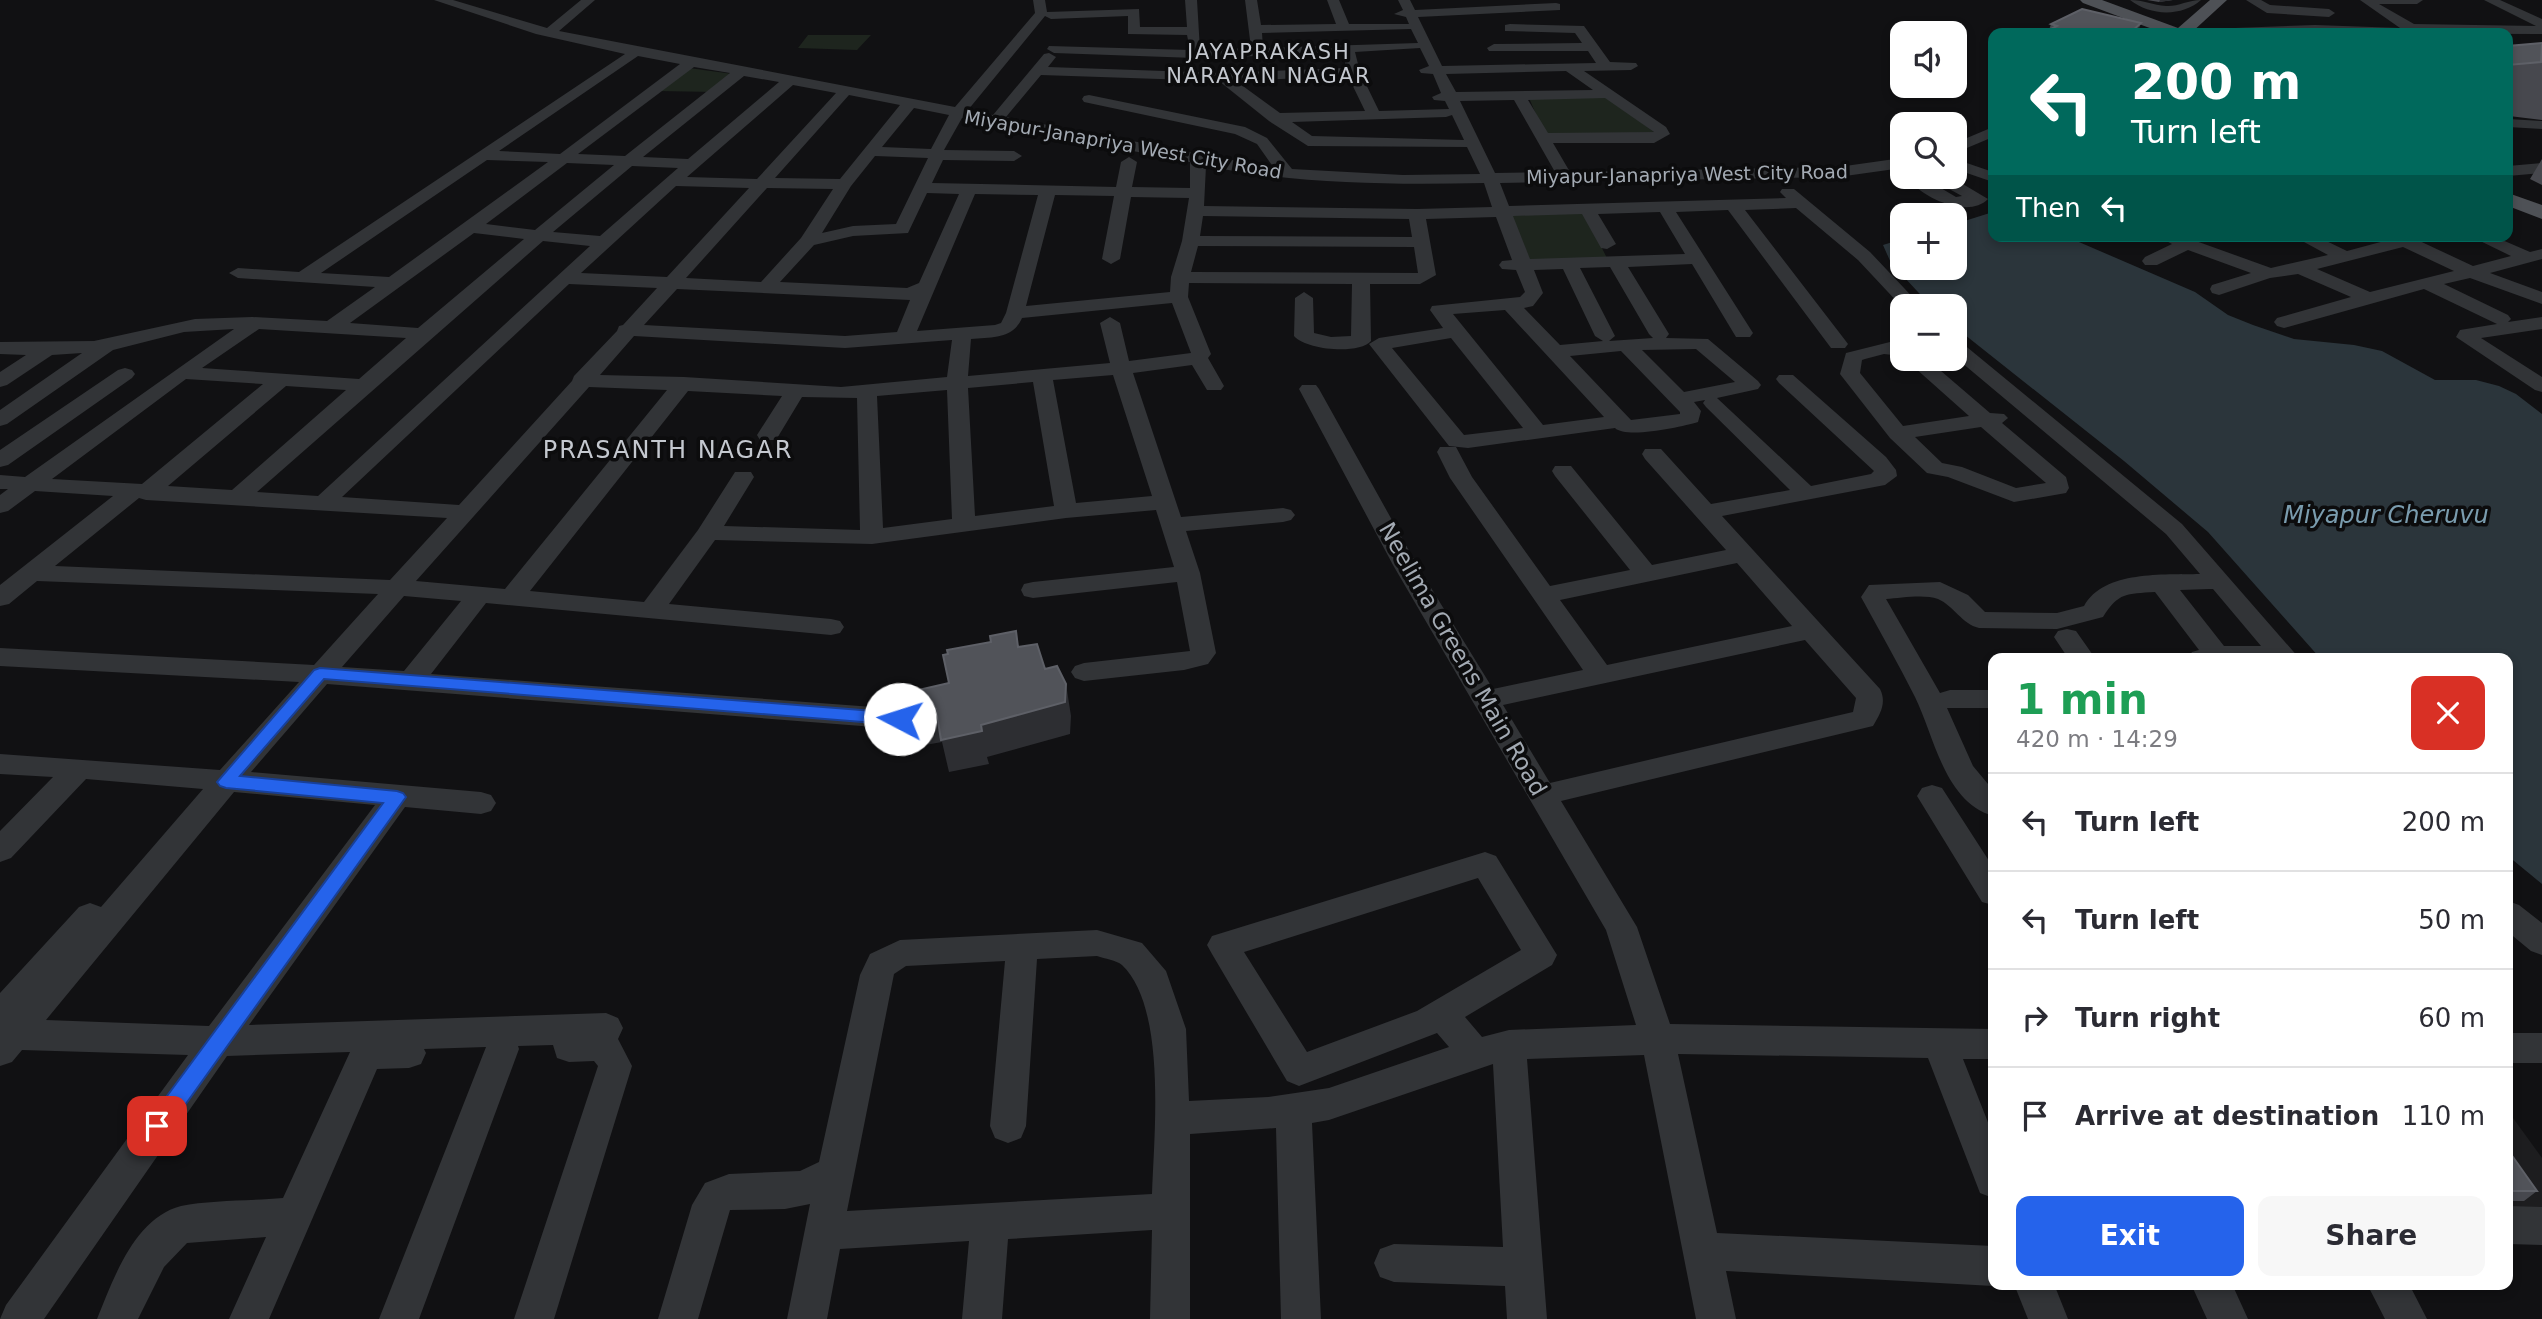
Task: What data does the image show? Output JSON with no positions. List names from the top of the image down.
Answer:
{
  "streets": {
    "street": ["Miyapur-Janapriya West City Road", "Neelima Greens Main Road"]
  },
  "districts": ["JAYAPRAKASH NARAYAN NAGAR", "PRASANTH NAGAR"],
  "water": ["Miyapur Cheruvu"],
  "page": {
    "map_buttons": ["+", "−"],
    "turn": ["200 m", "Turn left"],
    "then": "Then",
    "heading": ["1 min", "420 m · 14:29"],
    "list": [
      {
        "name": "Turn left",
        "value": "200 m"
      },
      {
        "name": "Turn left",
        "value": "50 m"
      },
      {
        "name": "Turn right",
        "value": "60 m"
      },
      {
        "name": "Arrive at destination",
        "value": "110 m"
      }
    ],
    "buttons": ["Exit", "Share"]
  }
}
